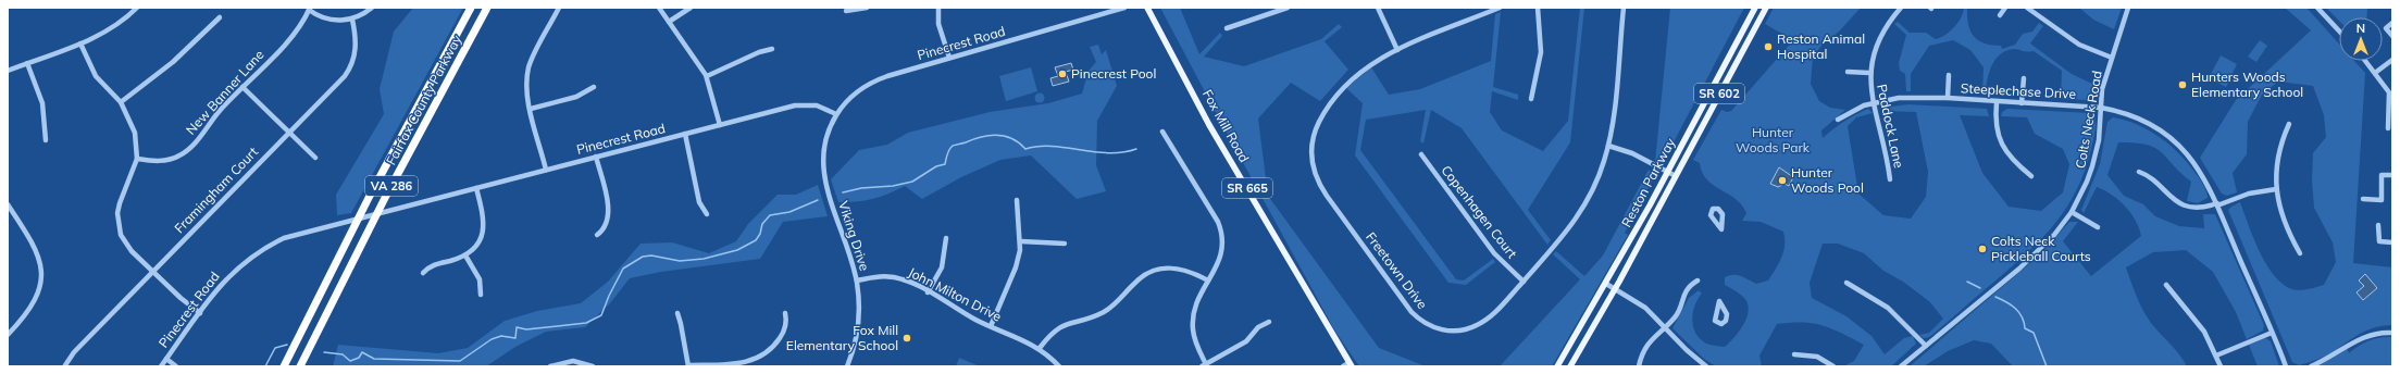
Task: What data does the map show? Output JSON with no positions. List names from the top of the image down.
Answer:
{
  "streets": {
    "highway": ["Fairfax County Parkway", "VA 286"],
    "main road": [
      "SR 602",
      "Fox Mill Road",
      "Reston Parkway",
      "SR 665"
    ],
    "street": [
      "Pinecrest Road",
      "Steeplechase Drive",
      "New Banner Lane",
      "Colts Neck Road",
      "Paddock Lane",
      "Framingham Court",
      "Copenhagen Court",
      "Viking Drive",
      "Freetown Drive",
      "John Milton Drive"
    ]
  },
  "crossings": [
    ["Pinecrest Road", "Viking Drive"],
    ["Steeplechase Drive", "Colts Neck Road"],
    ["Steeplechase Drive", "Paddock Lane"],
    ["Copenhagen Court", "Freetown Drive"],
    ["Viking Drive", "John Milton Drive"]
  ],
  "parks": ["Hunter Woods Park"],
  "places": [
    "Reston Animal Hospital",
    "Pinecrest Pool",
    "Hunters Woods Elementary School",
    "Hunter Woods Pool",
    "Colts Neck Pickleball Courts",
    "Fox Mill Elementary School"
  ],
  "north": "top"
}
